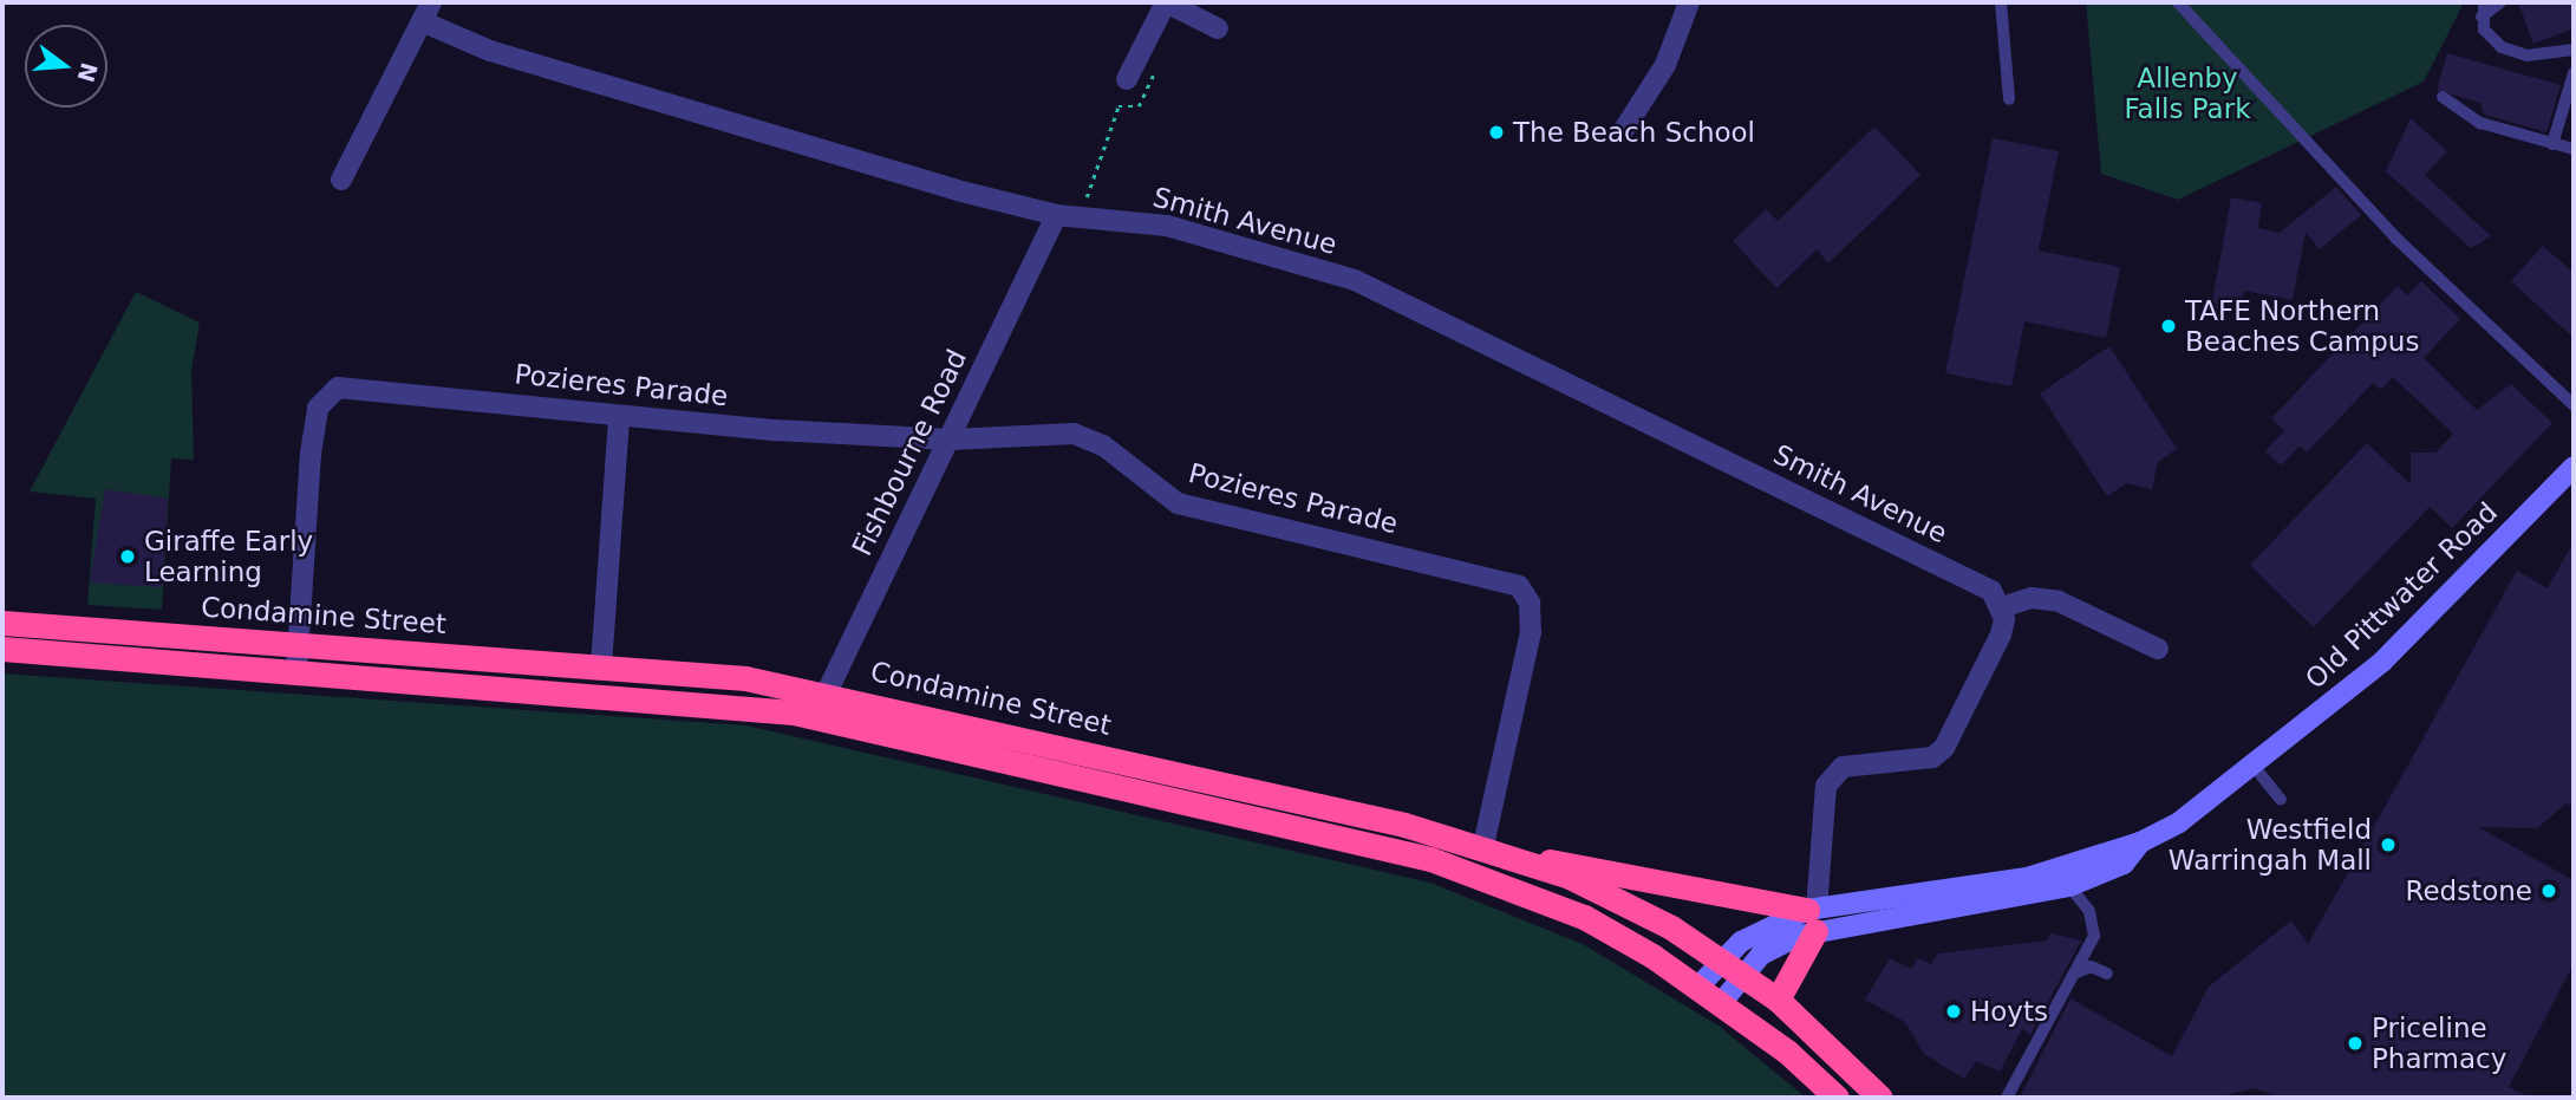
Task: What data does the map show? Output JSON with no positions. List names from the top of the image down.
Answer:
{
  "streets": {
    "highway": ["Fishbourne Road", "Condamine Street"],
    "street": ["Smith Avenue", "Pozieres Parade", "Old Pittwater Road"]
  },
  "crossings": [
    ["Smith Avenue", "Fishbourne Road"],
    ["Pozieres Parade", "Fishbourne Road"],
    ["Pozieres Parade", "Condamine Street"],
    ["Fishbourne Road", "Condamine Street"],
    ["Old Pittwater Road", "Condamine Street"]
  ],
  "parks": ["Allenby Falls Park"],
  "places": [
    "The Beach School",
    "TAFE Northern Beaches Campus",
    "Giraffe Early Learning",
    "Westfield Warringah Mall",
    "Redstone",
    "Hoyts",
    "Priceline Pharmacy"
  ],
  "north": "right"
}
